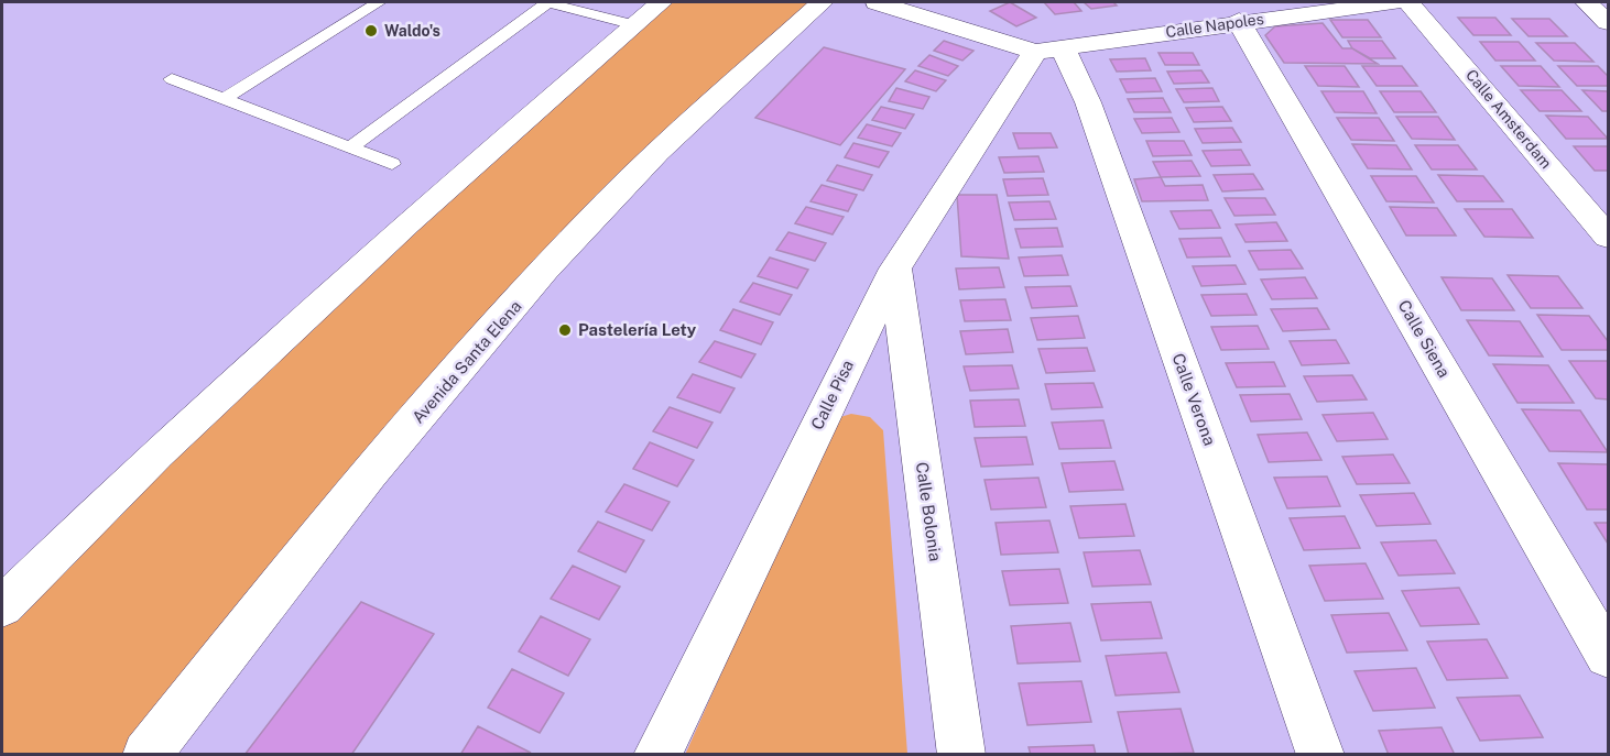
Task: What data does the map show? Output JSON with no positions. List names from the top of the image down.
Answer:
{
  "streets": {
    "street": [
      "Calle Napoles",
      "Calle Amsterdam",
      "Calle Siena",
      "Avenida Santa Elena",
      "Calle Pisa",
      "Calle Verona",
      "Calle Bolonia"
    ]
  },
  "crossings": [
    ["Calle Napoles", "Calle Siena"],
    ["Calle Napoles", "Calle Pisa"],
    ["Calle Napoles", "Calle Verona"],
    ["Calle Pisa", "Calle Verona"],
    ["Calle Pisa", "Calle Bolonia"]
  ],
  "places": ["Waldo's", "Pastelería Lety"]
}
